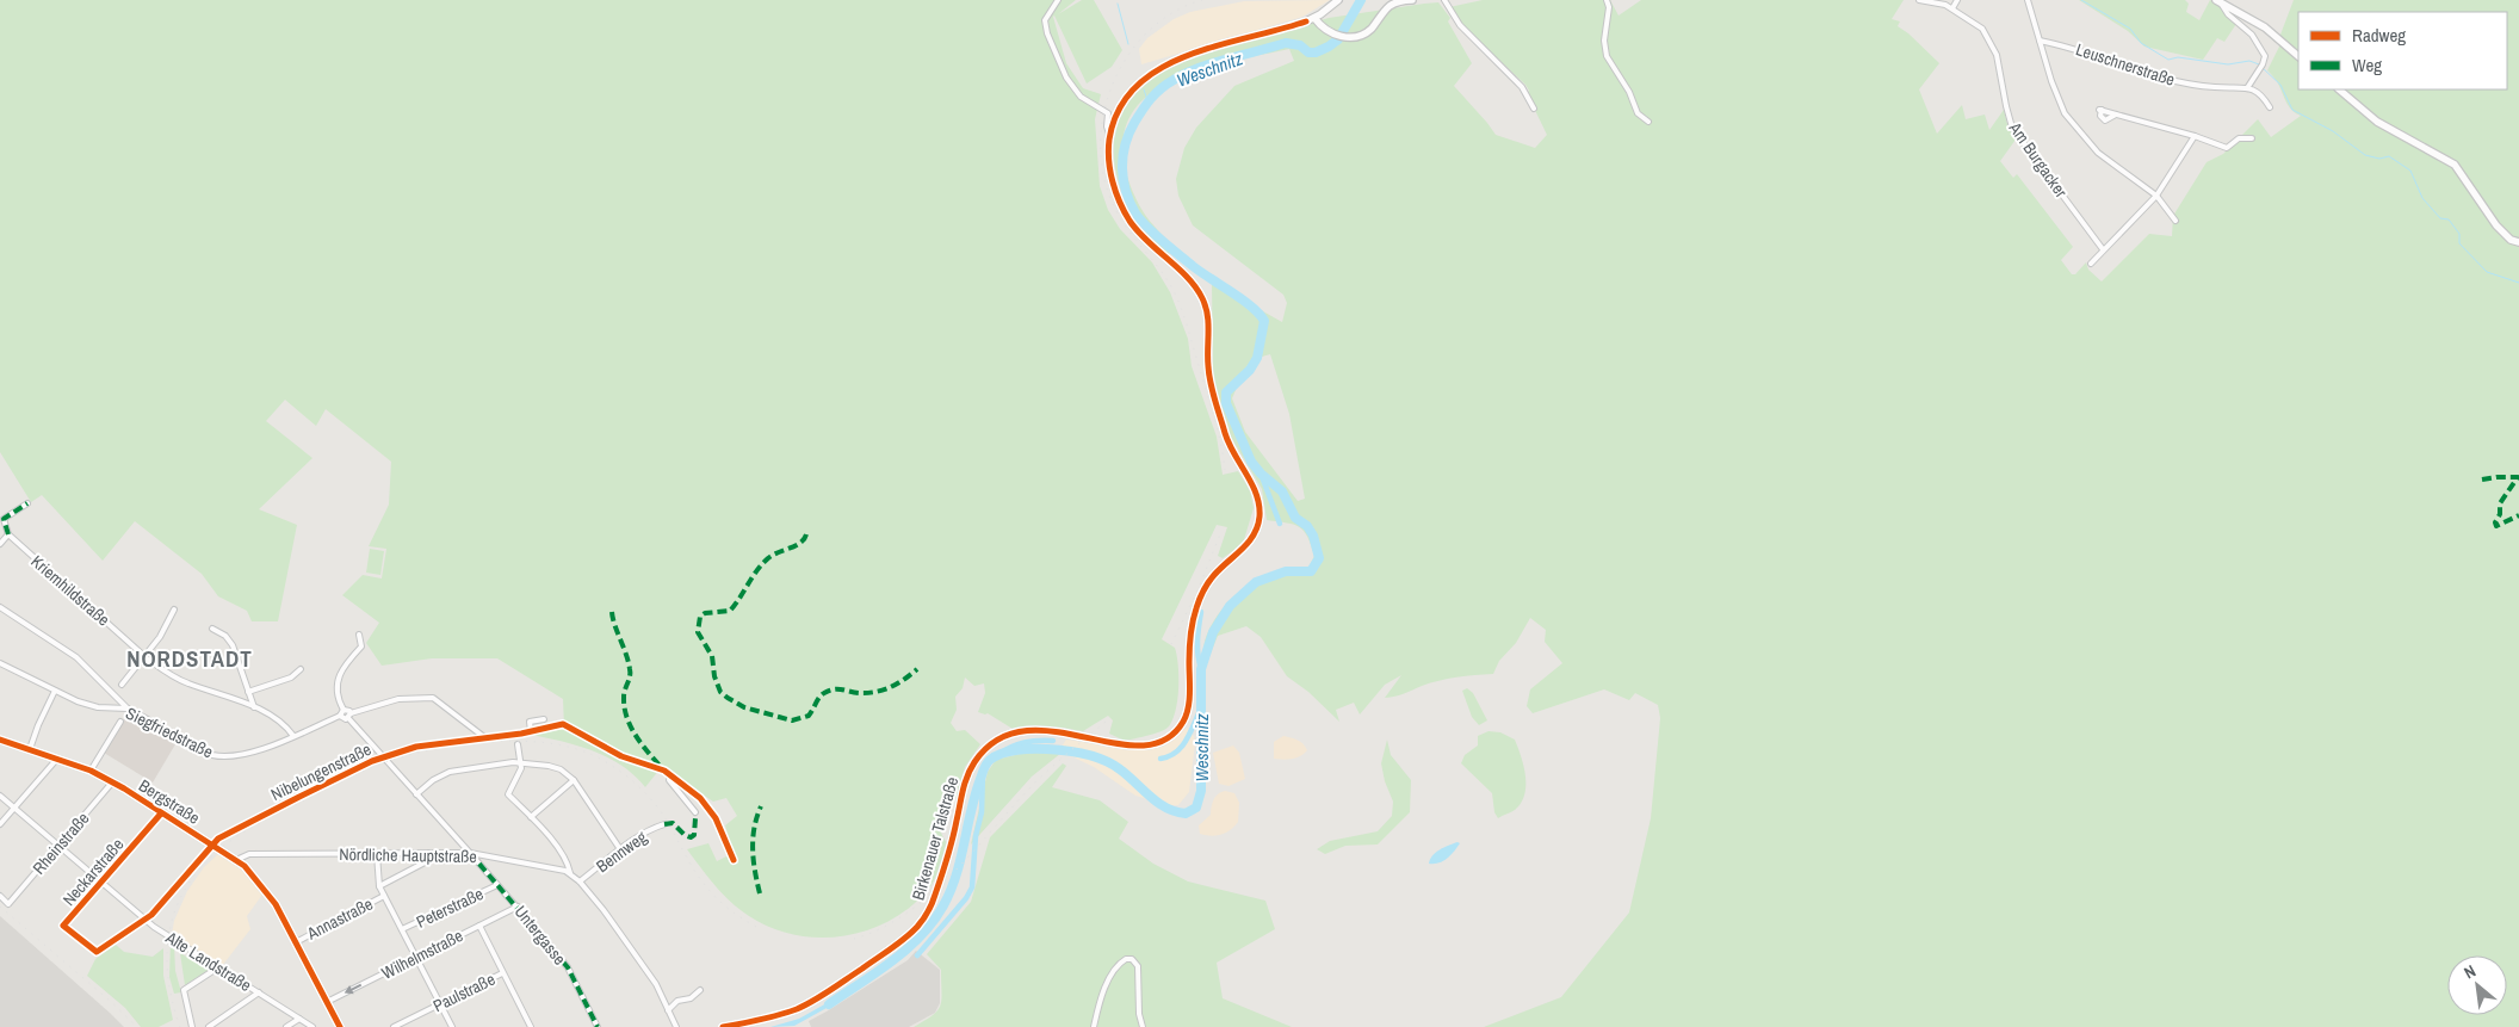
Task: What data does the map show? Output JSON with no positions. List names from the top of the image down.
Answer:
{
  "streets": {
    "main road": ["Bergstraße", "Birkenauer Talstraße"],
    "street": [
      "Leuschnerstraße",
      "Am Burgacker",
      "Kriemhildstraße",
      "Siegfriedstraße",
      "Nibelungenstraße",
      "Rheinstraße",
      "Bennweg",
      "Nördliche Hauptstraße",
      "Neckarstraße",
      "Peterstraße",
      "Annastraße",
      "Untergasse",
      "Wilhelmstraße",
      "Alte Landstraße",
      "Paulstraße"
    ]
  },
  "crossings": [
    ["Kriemhildstraße", "Siegfriedstraße"],
    ["Nibelungenstraße", "Bergstraße"],
    ["Nibelungenstraße", "Neckarstraße"],
    ["Nibelungenstraße", "Untergasse"],
    ["Bergstraße", "Rheinstraße"],
    ["Bergstraße", "Nördliche Hauptstraße"],
    ["Bergstraße", "Neckarstraße"],
    ["Bergstraße", "Annastraße"],
    ["Bergstraße", "Wilhelmstraße"],
    ["Rheinstraße", "Alte Landstraße"],
    ["Nördliche Hauptstraße", "Untergasse"],
    ["Neckarstraße", "Alte Landstraße"],
    ["Peterstraße", "Untergasse"],
    ["Untergasse", "Wilhelmstraße"]
  ],
  "one_way": ["Wilhelmstraße"],
  "districts": ["NORDSTADT"],
  "water": ["Weschnitz"],
  "legend": ["Radweg", "Weg"],
  "north": "top left"
}
